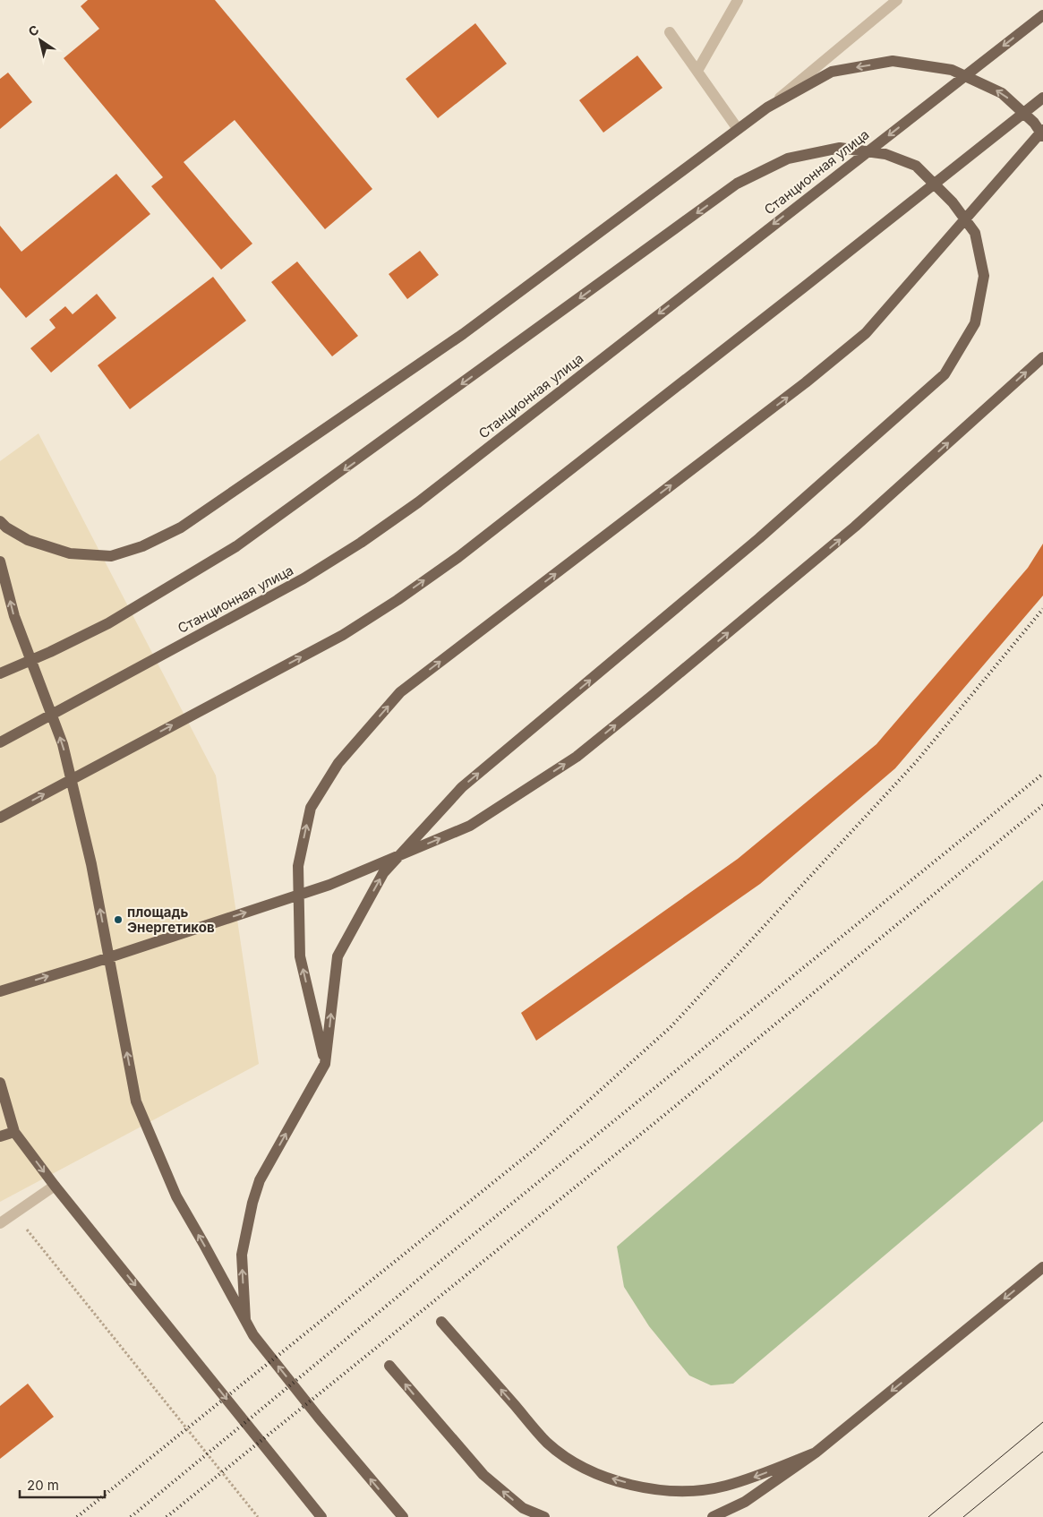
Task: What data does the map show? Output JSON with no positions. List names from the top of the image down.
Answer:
{
  "streets": {
    "main road": ["Станционная улица"]
  },
  "places": ["площадь Энергетиков"],
  "scale_bar": "20 m",
  "north": "top left"
}
